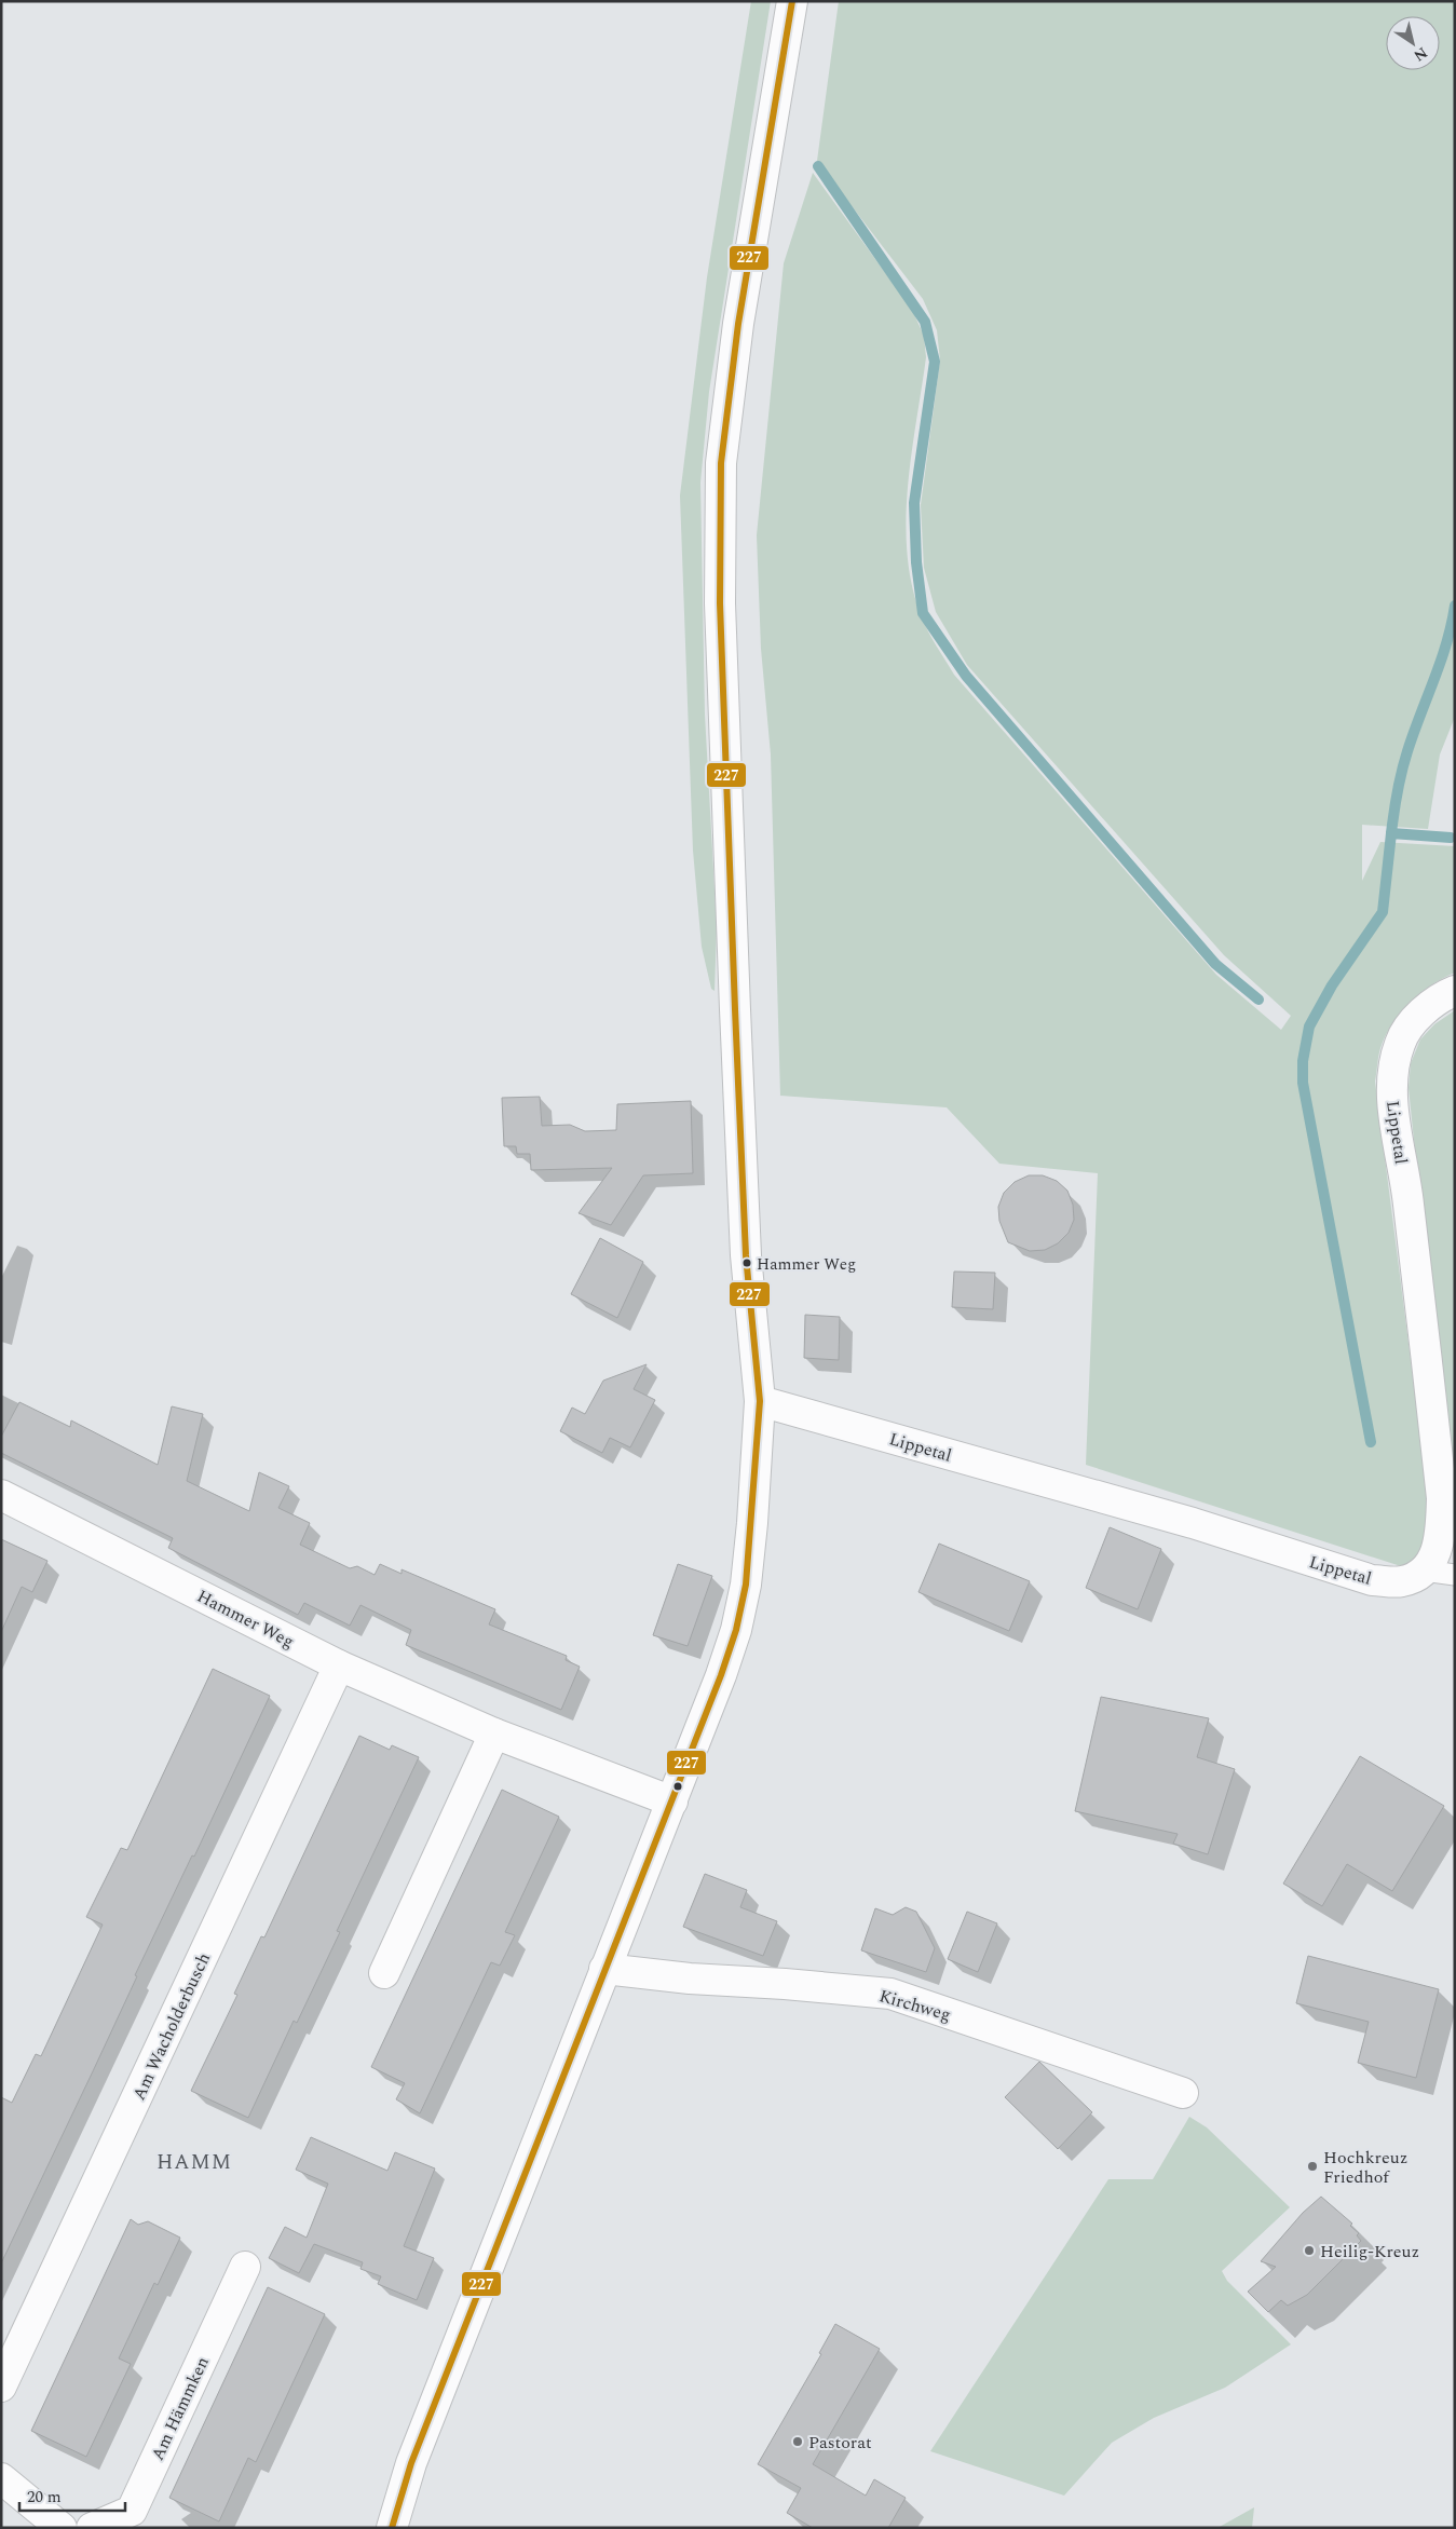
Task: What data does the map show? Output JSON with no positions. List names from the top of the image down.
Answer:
{
  "streets": {
    "street": [
      "Lippetal",
      "Hammer Weg",
      "Kirchweg",
      "Am Wacholderbusch",
      "Am Hämmken"
    ]
  },
  "crossings": [
    ["Hammer Weg", "Am Wacholderbusch"]
  ],
  "districts": ["HAMM"],
  "places": [
    "Hammer Weg",
    "Hochkreuz Friedhof",
    "Heilig-Kreuz",
    "Pastorat"
  ],
  "lines": ["transit line 227"],
  "scale_bar": "20 m",
  "north": "bottom right"
}
